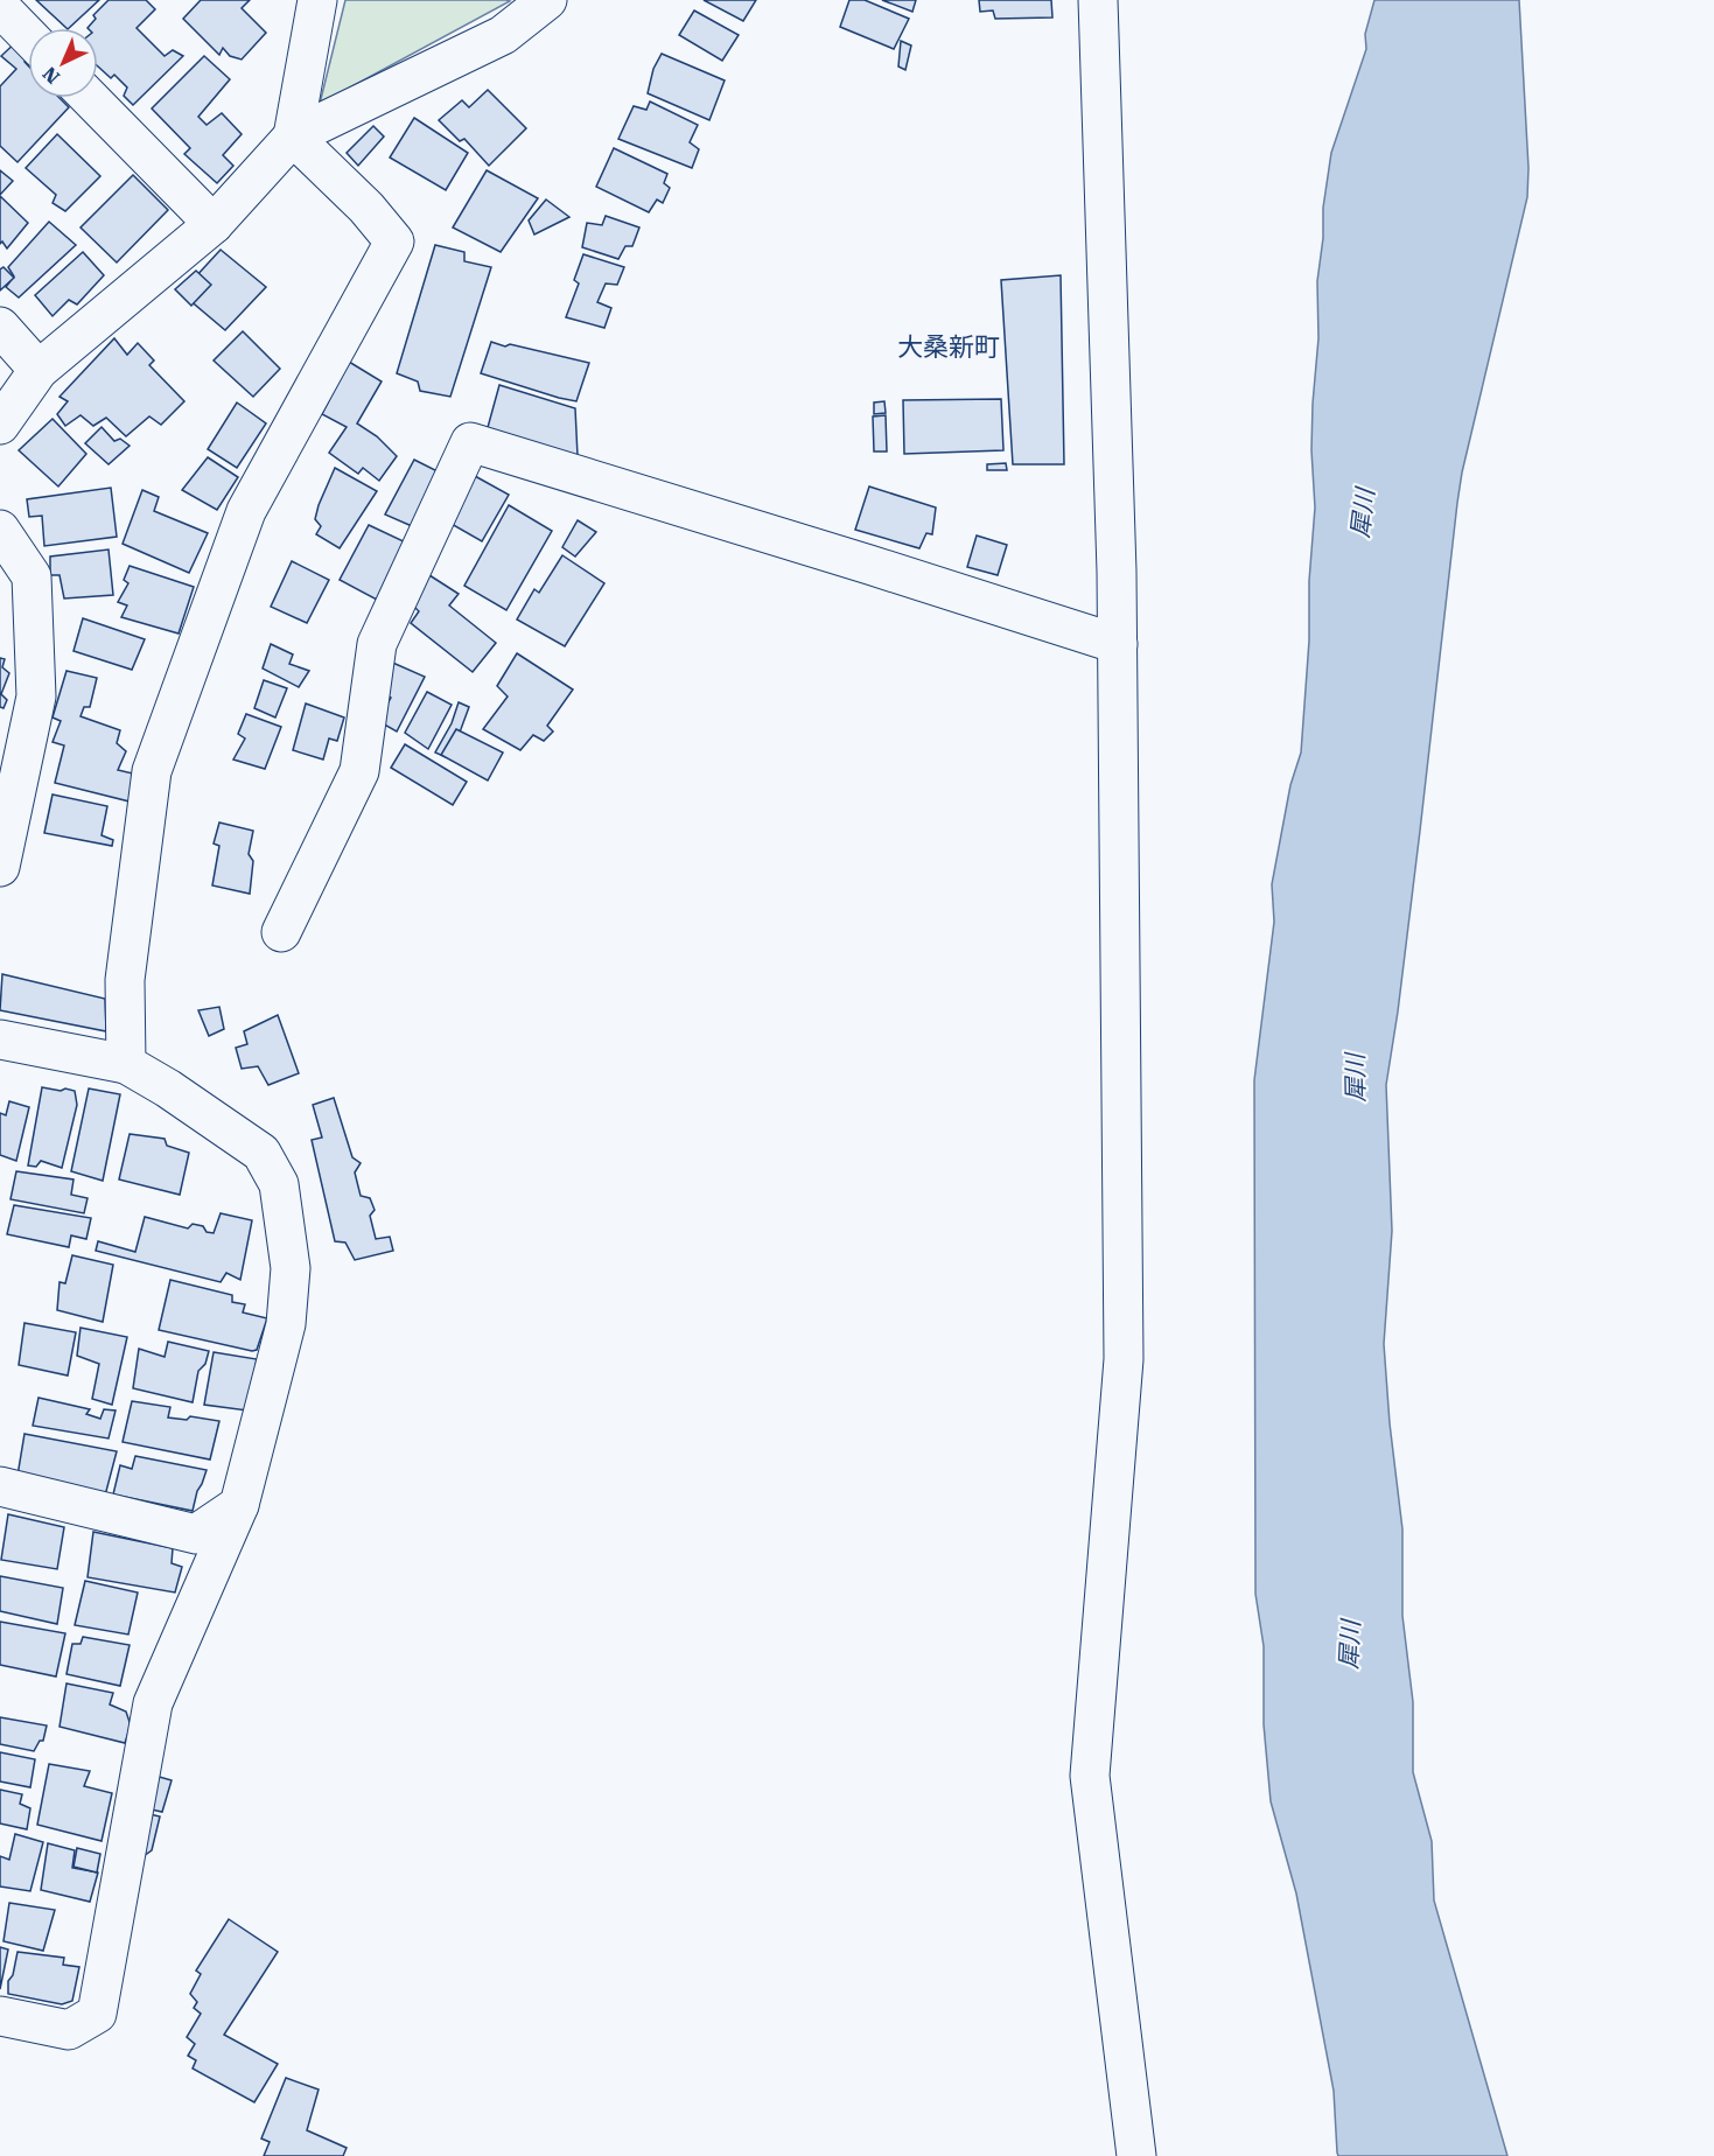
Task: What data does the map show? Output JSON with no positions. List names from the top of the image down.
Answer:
{
  "districts": ["大桑新町"],
  "water": ["犀川"],
  "north": "bottom left"
}
